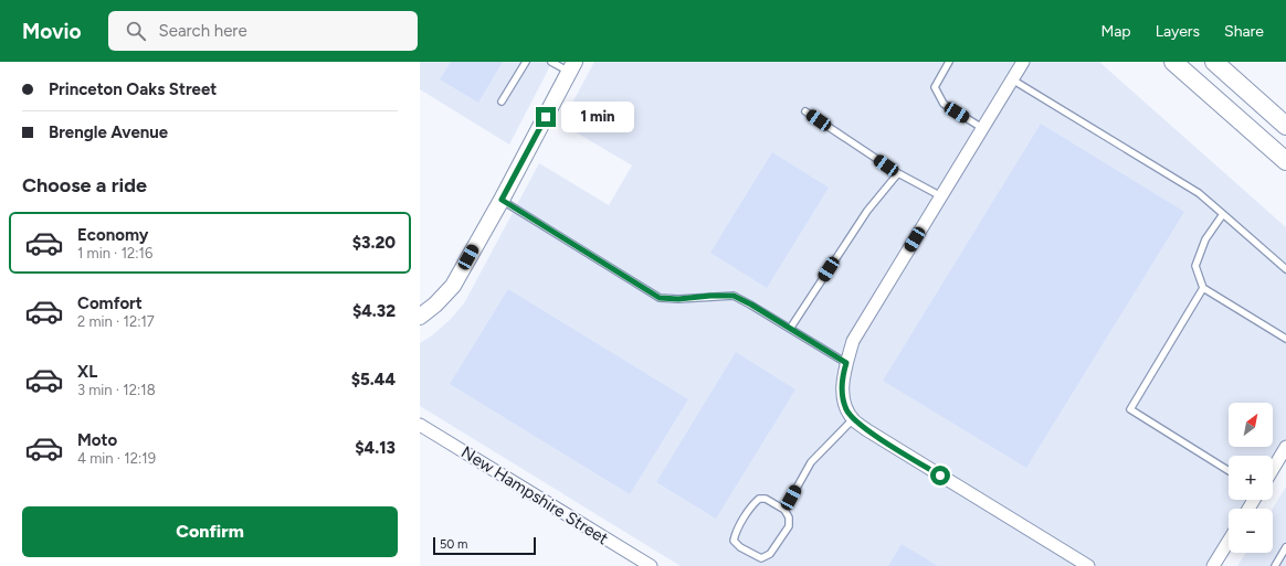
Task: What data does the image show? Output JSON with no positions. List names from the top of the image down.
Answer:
{
  "streets": {
    "street": ["New Hampshire Street"]
  },
  "scale_bar": "50 m",
  "north": "top right",
  "page": {
    "header": "Movio",
    "search": "Search here",
    "nav": ["Map", "Layers", "Share"],
    "banner": ["Princeton Oaks Street", "Brengle Avenue"],
    "bubble": "1 min",
    "heading": "Choose a ride",
    "list": [
      {
        "name": "Economy",
        "note": "1 min · 12:16",
        "value": "$3.20"
      },
      {
        "name": "Comfort",
        "note": "2 min · 12:17",
        "value": "$4.32"
      },
      {
        "name": "XL",
        "note": "3 min · 12:18",
        "value": "$5.44"
      },
      {
        "name": "Moto",
        "note": "4 min · 12:19",
        "value": "$4.13"
      }
    ],
    "map_buttons": ["+", "−"],
    "buttons": "Confirm",
    "scale": "50 m"
  }
}
